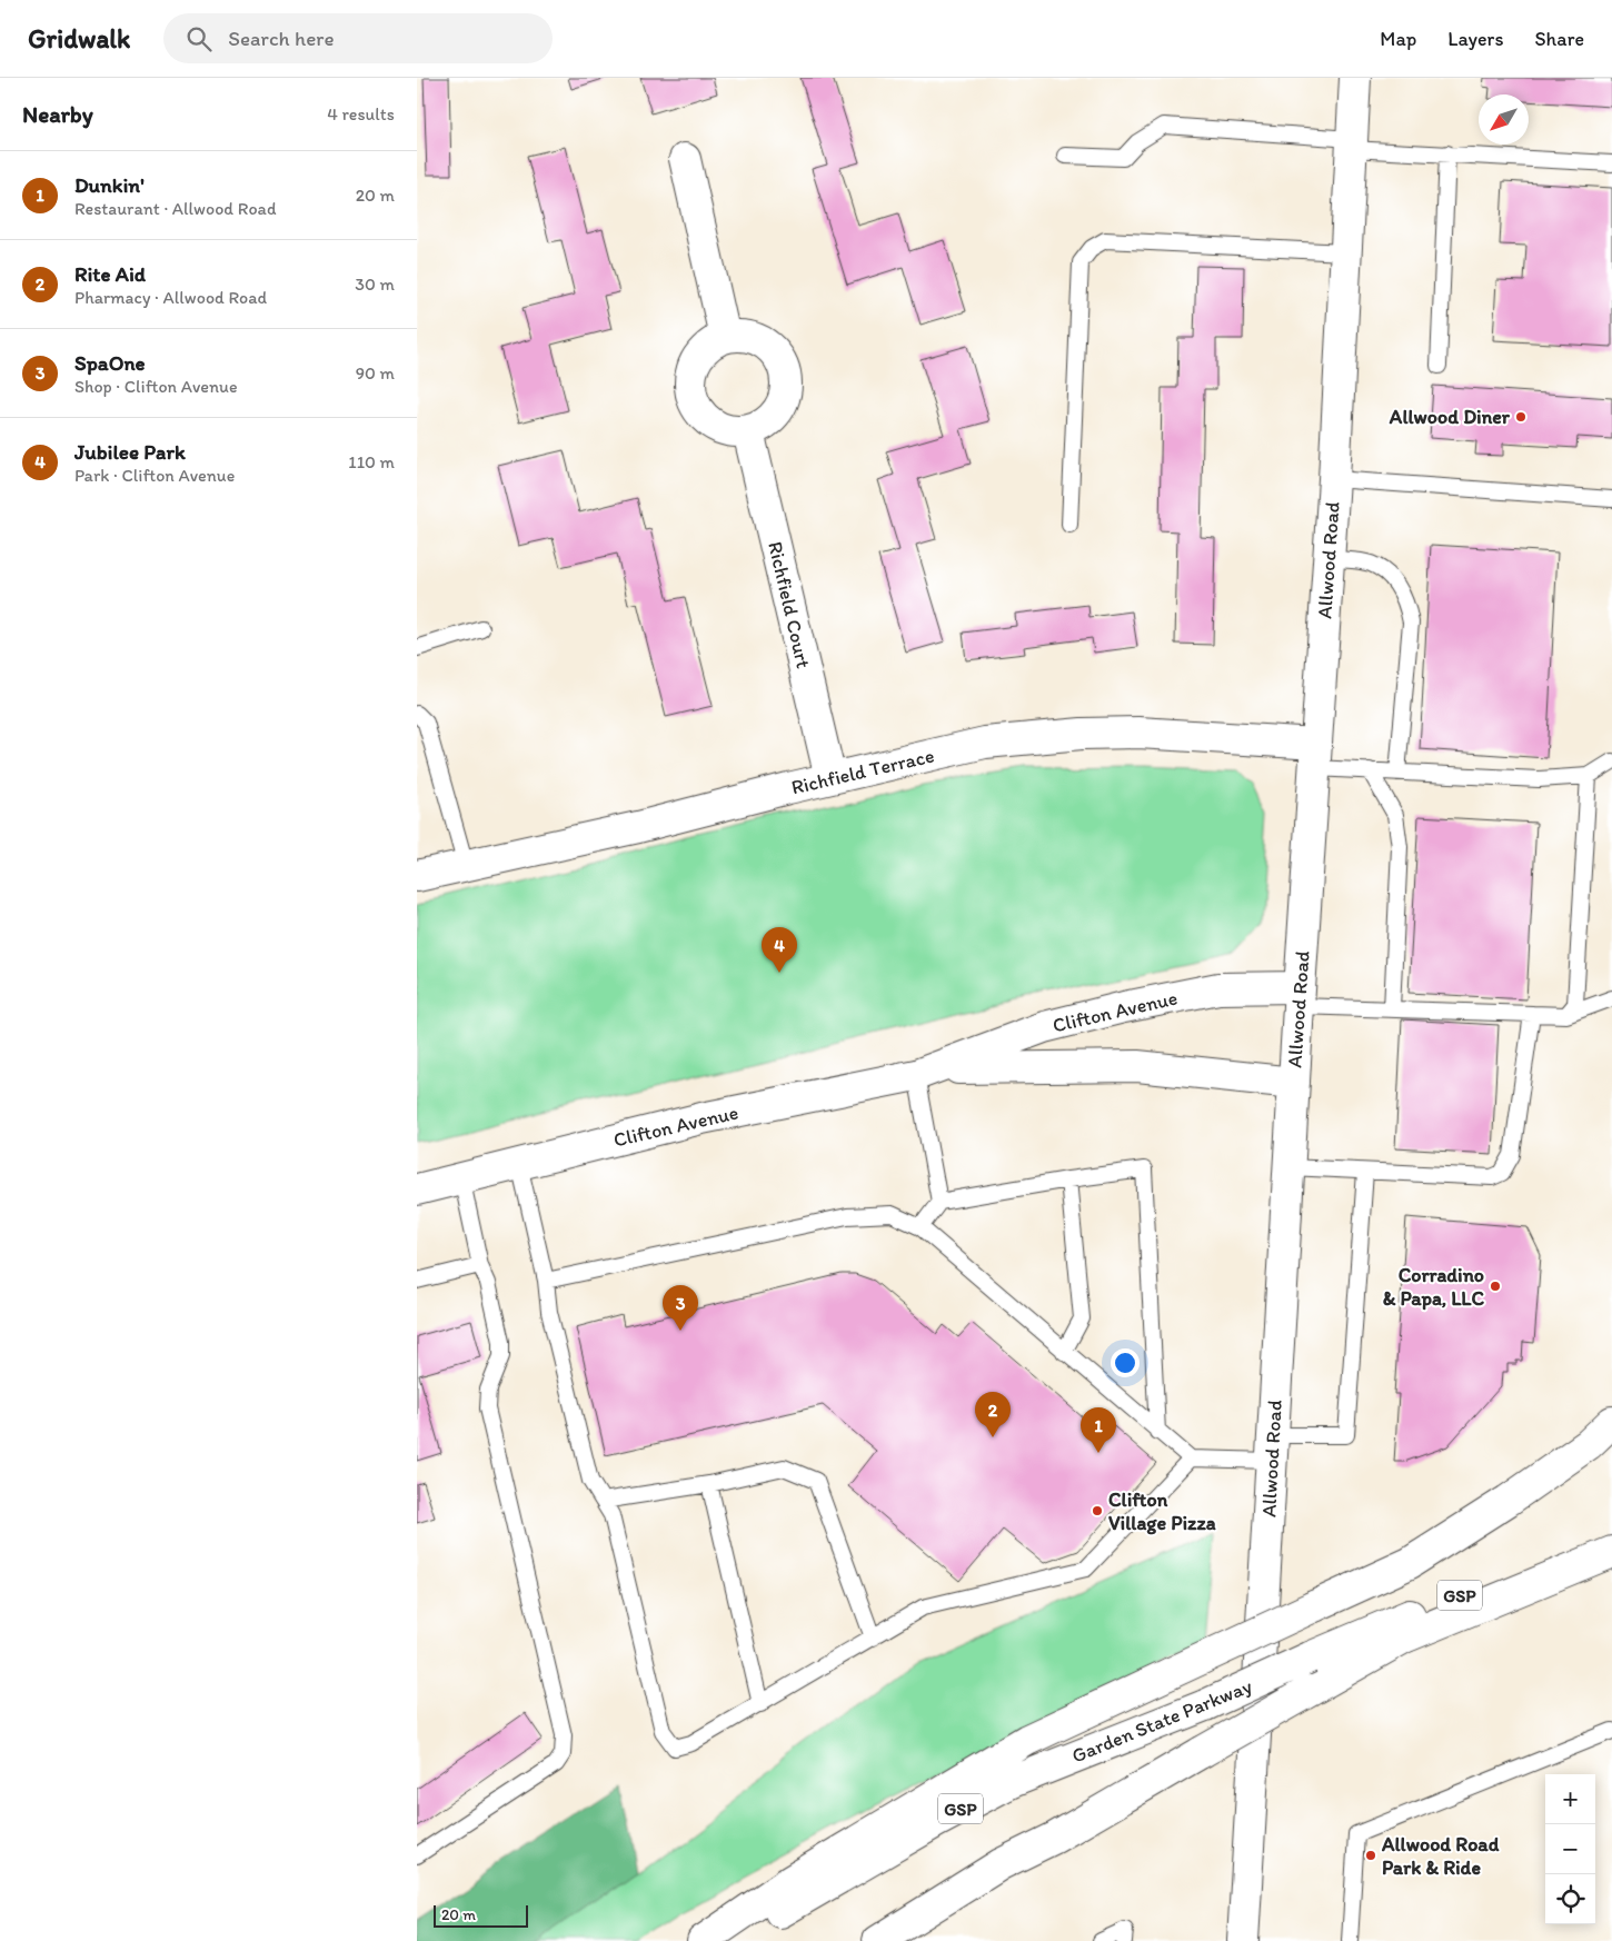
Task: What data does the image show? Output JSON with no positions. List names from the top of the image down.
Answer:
{
  "streets": {
    "main road": [
      "Allwood Road",
      "Richfield Court",
      "Richfield Terrace",
      "Clifton Avenue",
      "GSP",
      "Garden State Parkway"
    ]
  },
  "crossings": [
    ["Allwood Road", "Richfield Terrace"],
    ["Allwood Road", "Clifton Avenue"],
    ["Richfield Court", "Richfield Terrace"]
  ],
  "places": [
    "Allwood Diner",
    "Corradino & Papa, LLC",
    "Clifton Village Pizza",
    "Allwood Road Park & Ride"
  ],
  "scale_bar": "20 m",
  "north": "bottom left",
  "page": {
    "header": "Gridwalk",
    "search": "Search here",
    "nav": ["Map", "Layers", "Share"],
    "heading": ["Nearby", "4 results"],
    "list": [
      {
        "mark": "1",
        "name": "Dunkin'",
        "note": "Restaurant · Allwood Road",
        "value": "20 m"
      },
      {
        "mark": "2",
        "name": "Rite Aid",
        "note": "Pharmacy · Allwood Road",
        "value": "30 m"
      },
      {
        "mark": "3",
        "name": "SpaOne",
        "note": "Shop · Clifton Avenue",
        "value": "90 m"
      },
      {
        "mark": "4",
        "name": "Jubilee Park",
        "note": "Park · Clifton Avenue",
        "value": "110 m"
      }
    ],
    "pins": [
      "4",
      "3",
      "2",
      "1"
    ],
    "map_buttons": ["+", "−"],
    "scale": "20 m"
  }
}
